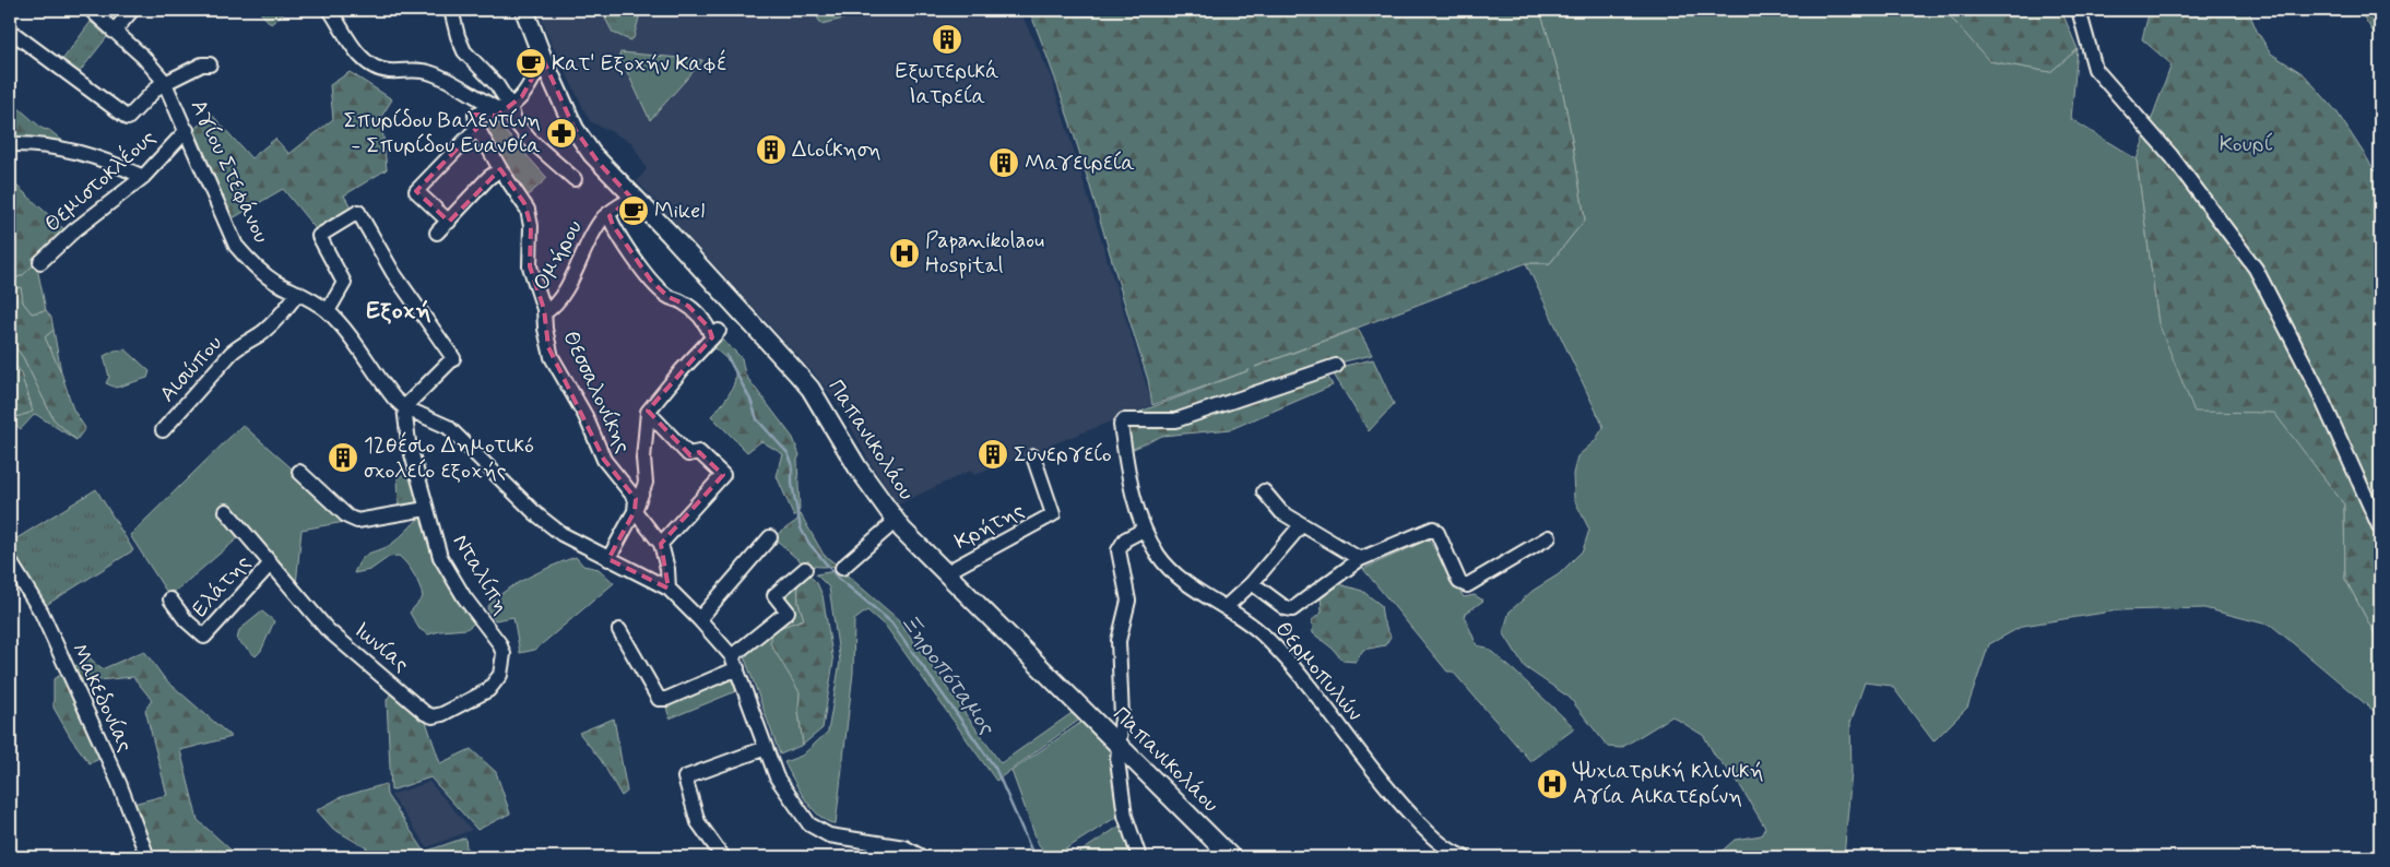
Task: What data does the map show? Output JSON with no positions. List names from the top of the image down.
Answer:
{
  "streets": {
    "main road": ["Παπανικολάου"],
    "street": [
      "Αγίου Στεφάνου",
      "Θεμιστοκλέους",
      "Ομήρου",
      "Αισώπου",
      "Θεσσαλονίκης",
      "Κρήτης",
      "Νταλίπη",
      "Ελάτης",
      "Ιωνίας",
      "Θερμοπυλών",
      "Μακεδονίας"
    ]
  },
  "crossings": [
    ["Αγίου Στεφάνου", "Θεμιστοκλέους"],
    ["Αγίου Στεφάνου", "Αισώπου"],
    ["Αγίου Στεφάνου", "Θεσσαλονίκης"],
    ["Αγίου Στεφάνου", "Νταλίπη"],
    ["Ομήρου", "Θεσσαλονίκης"],
    ["Ομήρου", "Παπανικολάου"],
    ["Παπανικολάου", "Κρήτης"],
    ["Νταλίπη", "Ιωνίας"],
    ["Ελάτης", "Ιωνίας"]
  ],
  "districts": ["Εξοχή"],
  "water": ["Ξηροπόταμος"],
  "parks": ["Κουρί"],
  "places": {
    "building": [
      "Εξωτερικά Ιατρεία",
      "Διοίκηση",
      "Μαγειρεία",
      "Συνεργείο",
      "12θέσιο Δημοτικό σχολείο εξοχής"
    ],
    "cafe": ["Κατ' Εξοχήν Καφέ", "Mikel"],
    "pharmacy": ["Σπυρίδου Βαλεντίνη - Σπυρίδου Ευανθία"],
    "hospital": ["Papanikolaou Hospital", "Ψυχιατρική κλινική Αγία Αικατερίνη"]
  }
}
